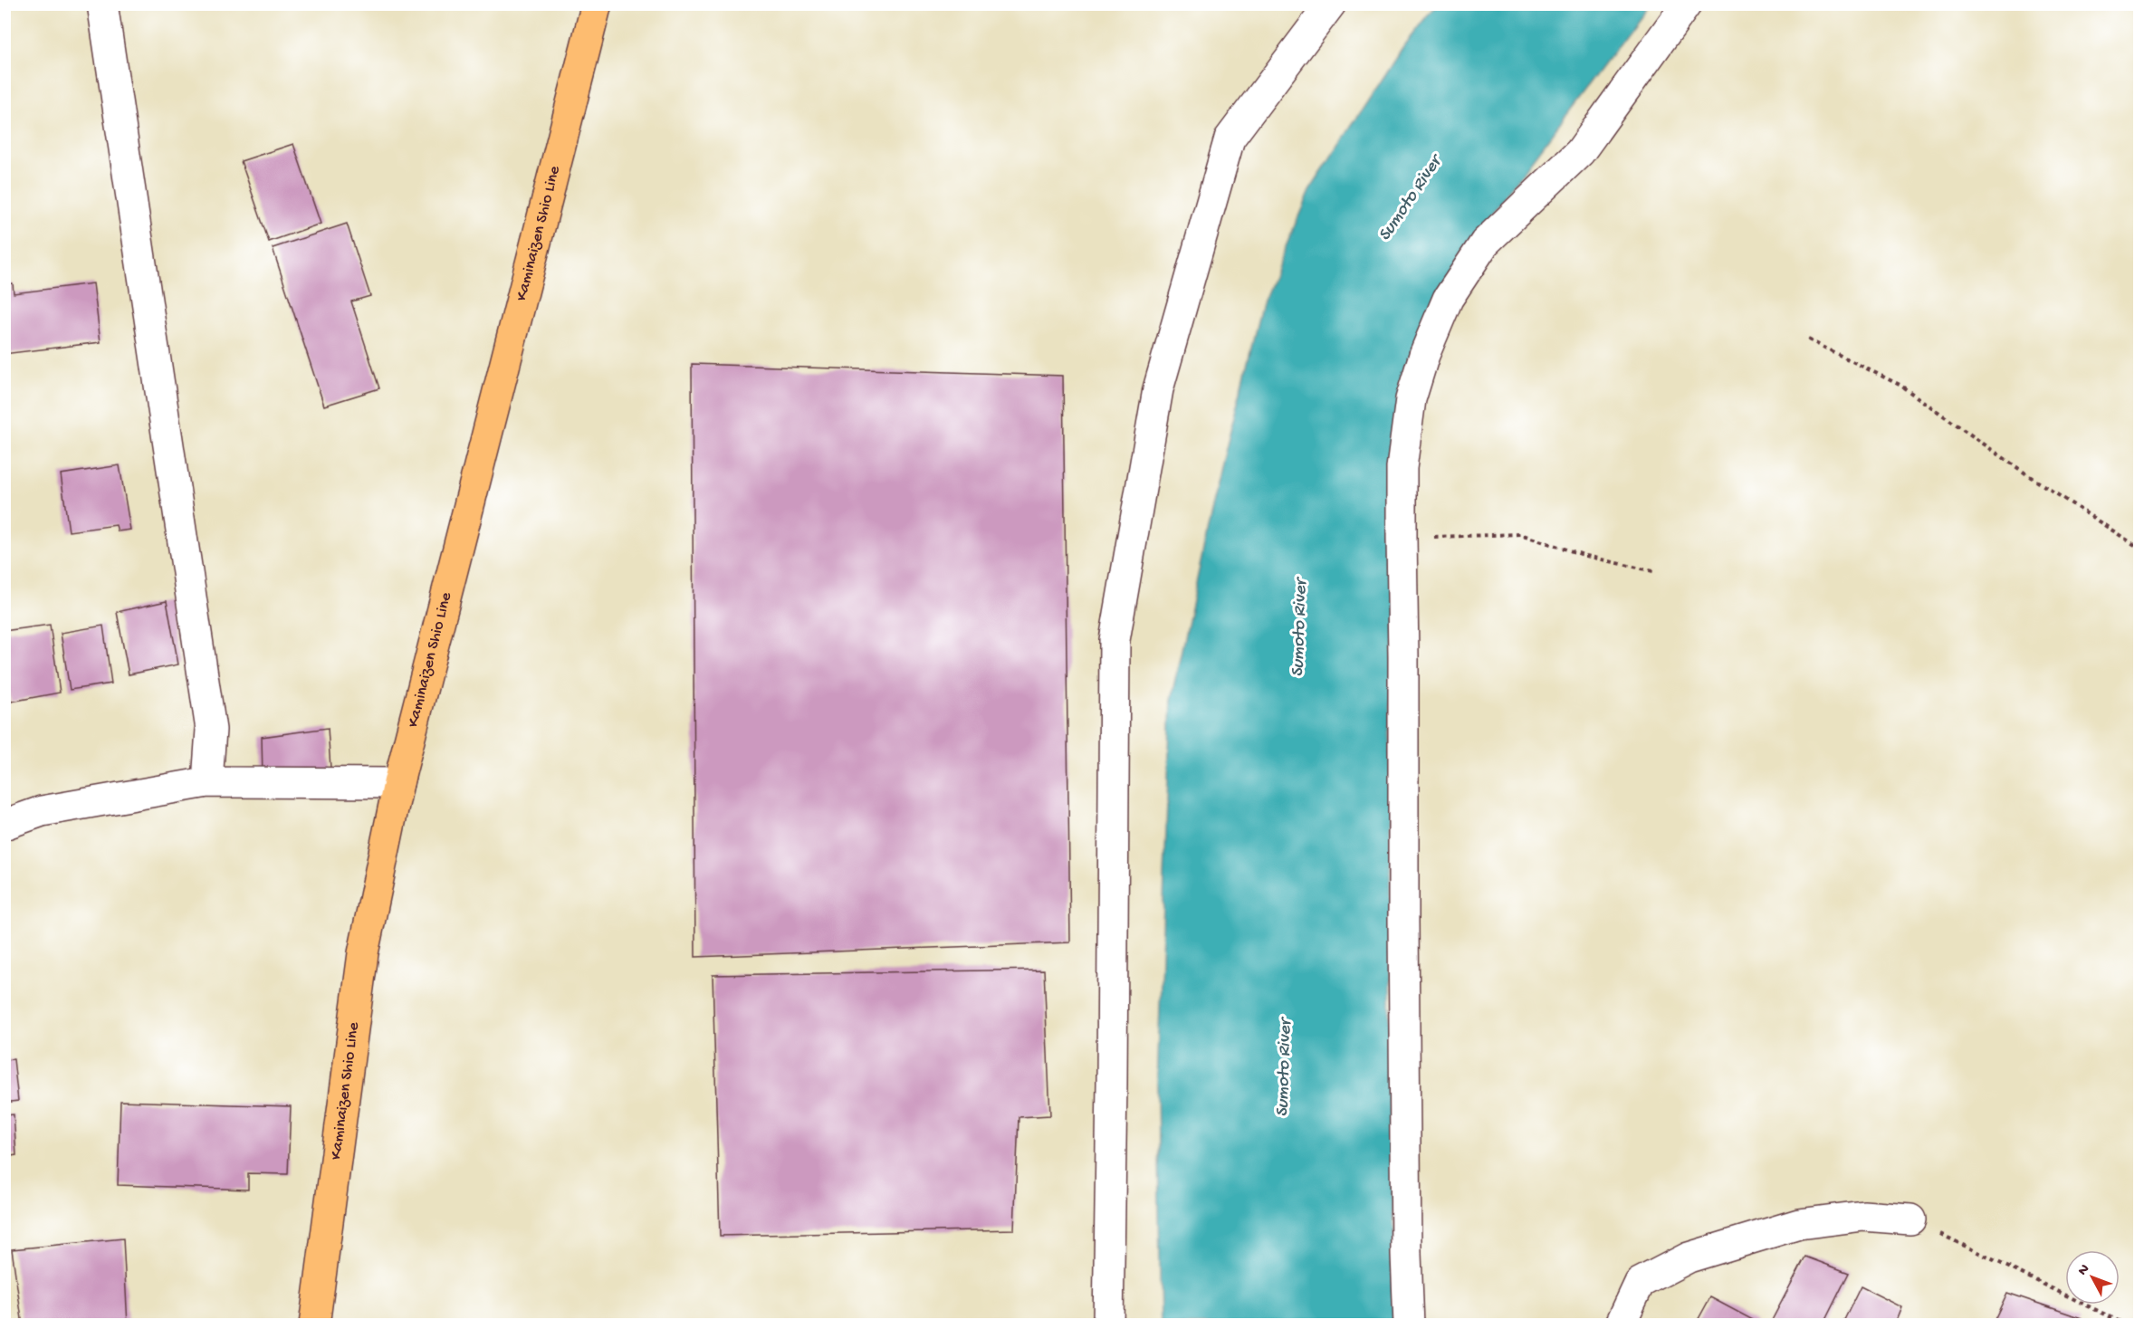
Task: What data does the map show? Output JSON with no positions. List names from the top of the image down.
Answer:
{
  "streets": {
    "main road": ["Kaminaizen Shio Line"]
  },
  "water": ["Sumoto River"],
  "north": "top left"
}
